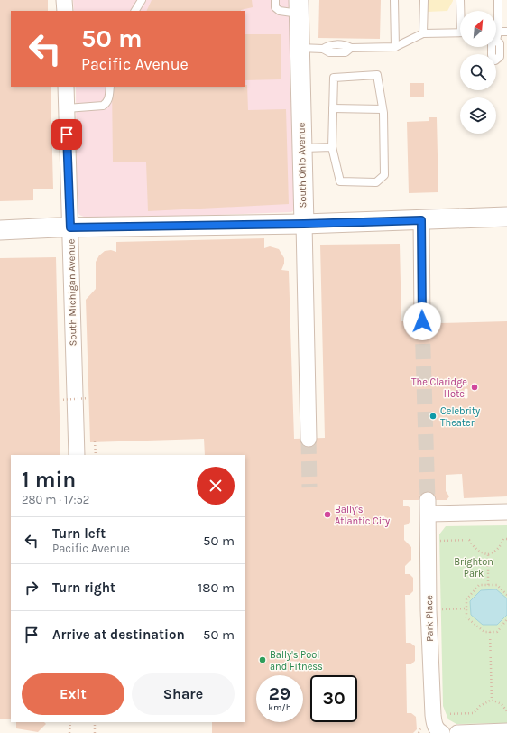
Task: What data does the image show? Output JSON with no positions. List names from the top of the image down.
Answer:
{
  "streets": {
    "street": ["South Ohio Avenue", "South Michigan Avenue", "Park Place"]
  },
  "parks": ["Brighton Park"],
  "places": [
    "The Claridge Hotel",
    "Celebrity Theater",
    "Bally's Atlantic City",
    "Bally's Pool and Fitness"
  ],
  "north": "top right",
  "page": {
    "turn": ["50 m", "Pacific Avenue"],
    "heading": ["1 min", "280 m · 17:52"],
    "list": [
      {
        "name": "Turn left",
        "note": "Pacific Avenue",
        "value": "50 m"
      },
      {
        "name": "Turn right",
        "value": "180 m"
      },
      {
        "name": "Arrive at destination",
        "value": "50 m"
      }
    ],
    "buttons": ["Exit", "Share"],
    "speed": "29 km/h",
    "limit": "30"
  }
}
